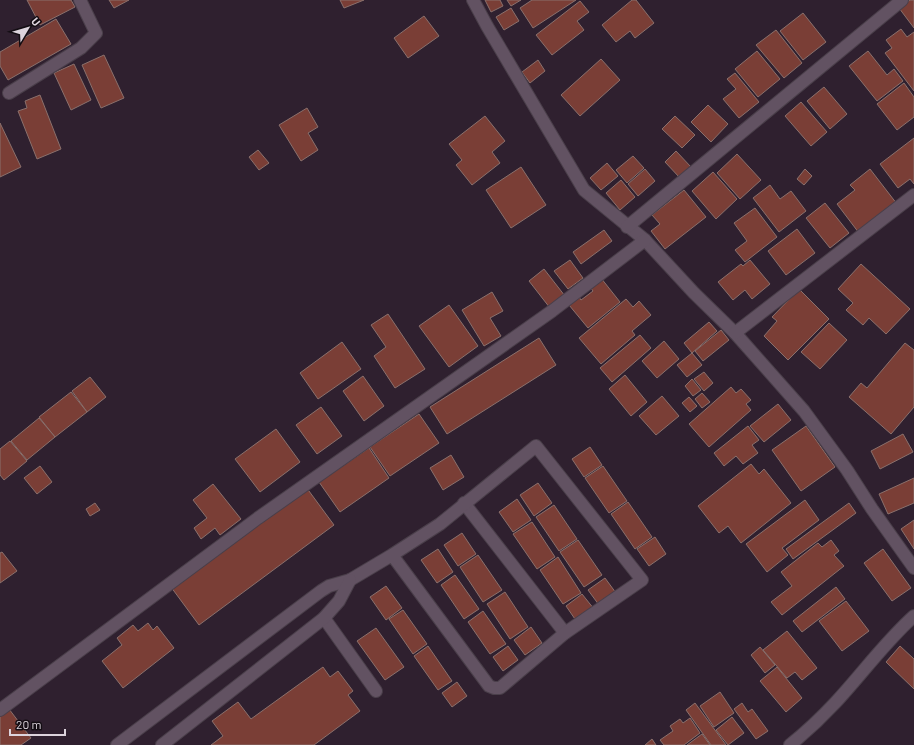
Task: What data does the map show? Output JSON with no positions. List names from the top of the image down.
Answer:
{
  "scale_bar": "20 m",
  "north": "top right"
}
